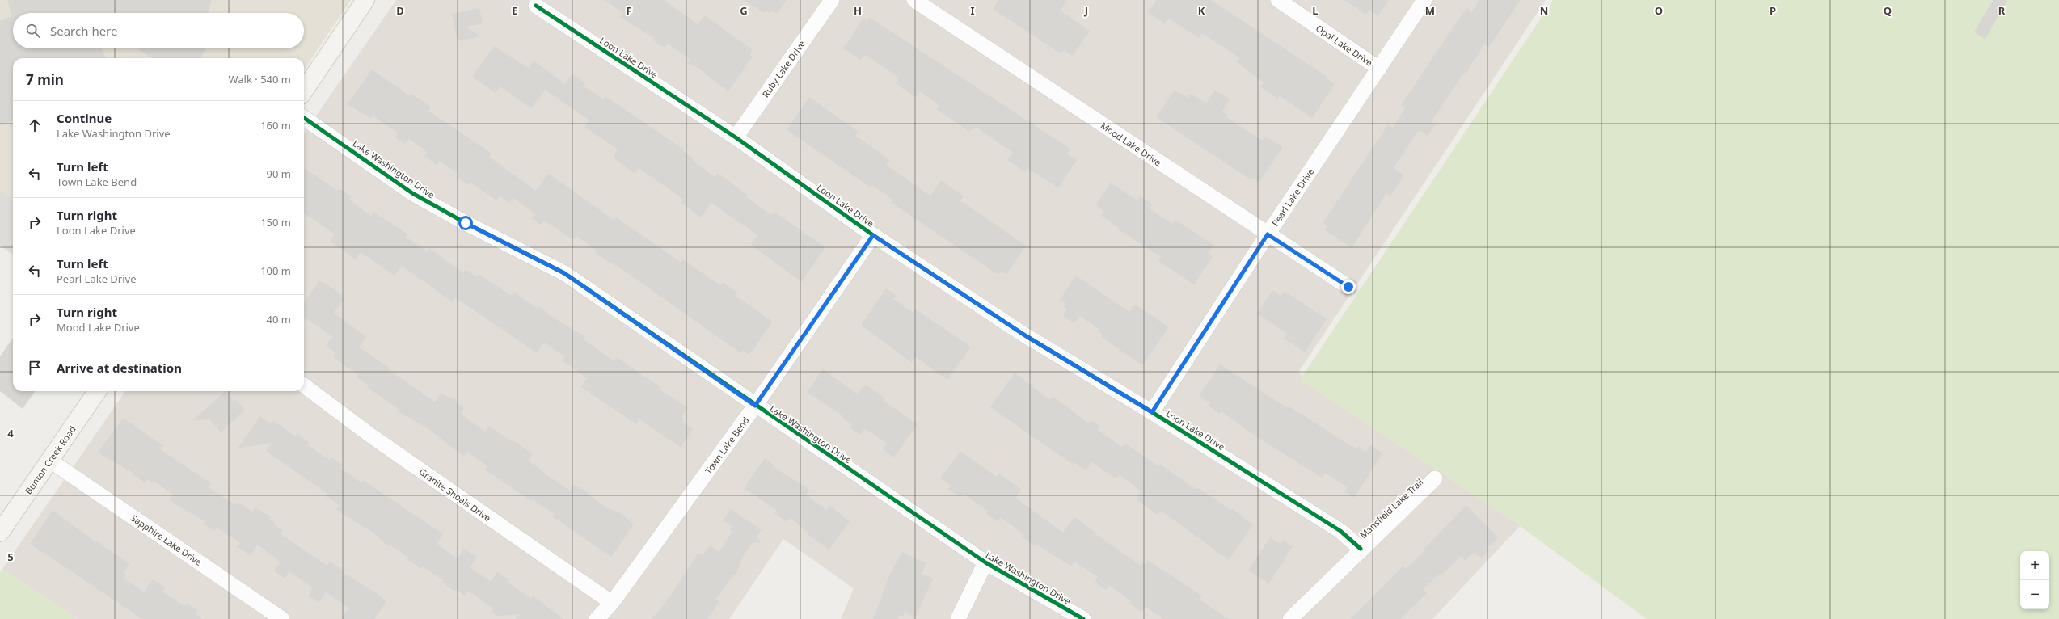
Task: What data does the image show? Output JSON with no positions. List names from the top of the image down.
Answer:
{
  "streets": {
    "street": [
      "Opal Lake Drive",
      "Loon Lake Drive",
      "Ruby Lake Drive",
      "Mood Lake Drive",
      "Lake Washington Drive",
      "Pearl Lake Drive",
      "Town Lake Bend",
      "Bunton Creek Road",
      "Granite Shoals Drive",
      "Mansfield Lake Trail",
      "Sapphire Lake Drive"
    ]
  },
  "crossings": [
    ["Opal Lake Drive", "Pearl Lake Drive"],
    ["Loon Lake Drive", "Ruby Lake Drive"],
    ["Loon Lake Drive", "Pearl Lake Drive"],
    ["Loon Lake Drive", "Town Lake Bend"],
    ["Loon Lake Drive", "Mansfield Lake Trail"],
    ["Mood Lake Drive", "Pearl Lake Drive"],
    ["Lake Washington Drive", "Town Lake Bend"],
    ["Town Lake Bend", "Granite Shoals Drive"],
    ["Bunton Creek Road", "Sapphire Lake Drive"]
  ],
  "page": {
    "search": "Search here",
    "heading": ["7 min", "Walk · 540 m"],
    "list": [
      ["Continue", "Lake Washington Drive", "160 m"],
      ["Turn left", "Town Lake Bend", "90 m"],
      ["Turn right", "Loon Lake Drive", "150 m"],
      ["Turn left", "Pearl Lake Drive", "100 m"],
      ["Turn right", "Mood Lake Drive", "40 m"],
      "Arrive at destination"
    ],
    "map_buttons": ["+", "−"]
  },
  "grid": {
    "columns": [
      "D",
      "E",
      "F",
      "G",
      "H",
      "I",
      "J",
      "K",
      "L",
      "M",
      "N",
      "O",
      "P",
      "Q",
      "R"
    ],
    "rows": ["4", "5"]
  }
}
